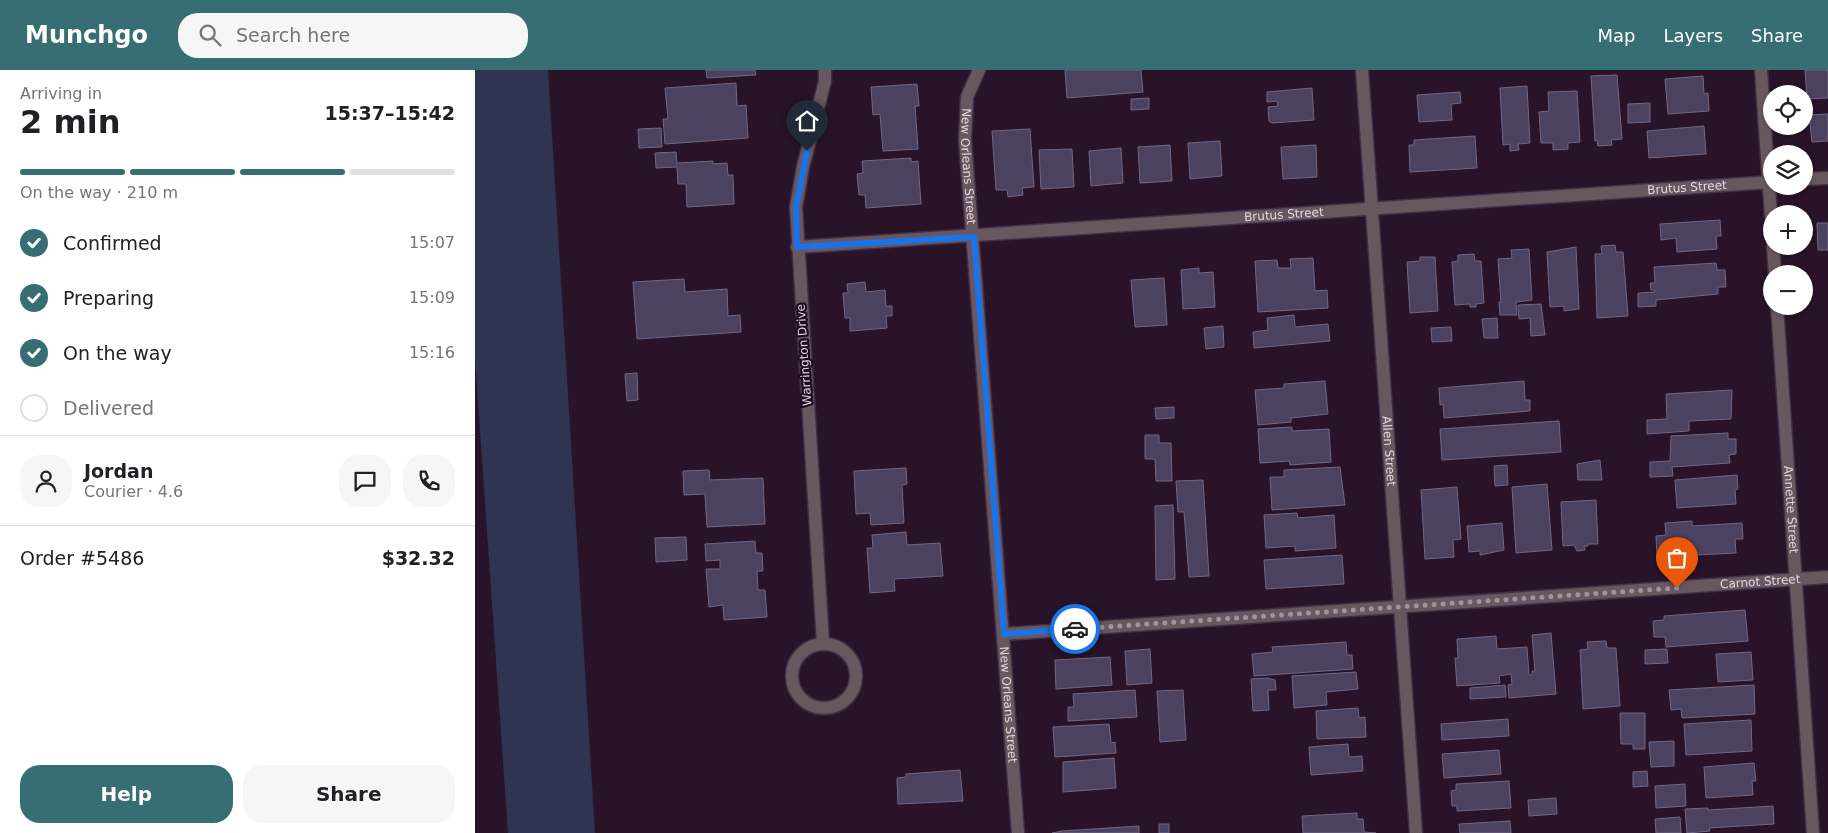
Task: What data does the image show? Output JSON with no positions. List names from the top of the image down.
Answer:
{
  "streets": {
    "street": [
      "New Orleans Street",
      "Brutus Street",
      "Warrington Drive",
      "Allen Street",
      "Annette Street",
      "Carnot Street"
    ]
  },
  "crossings": [
    ["New Orleans Street", "Brutus Street"],
    ["New Orleans Street", "Carnot Street"],
    ["Brutus Street", "Warrington Drive"],
    ["Brutus Street", "Allen Street"],
    ["Allen Street", "Carnot Street"],
    ["Annette Street", "Carnot Street"]
  ],
  "page": {
    "header": "Munchgo",
    "search": "Search here",
    "nav": ["Map", "Layers", "Share"],
    "heading": ["2 min", "Arriving in", "15:37–15:42"],
    "panel": [
      "Jordan",
      "Courier · 4.6",
      "Order #5486",
      "$32.32"
    ],
    "map_buttons": ["+", "−"],
    "bar": "On the way · 210 m",
    "list": [
      ["Confirmed", "15:07"],
      ["Preparing", "15:09"],
      ["On the way", "15:16"],
      "Delivered"
    ],
    "buttons": ["Help", "Share"]
  }
}
